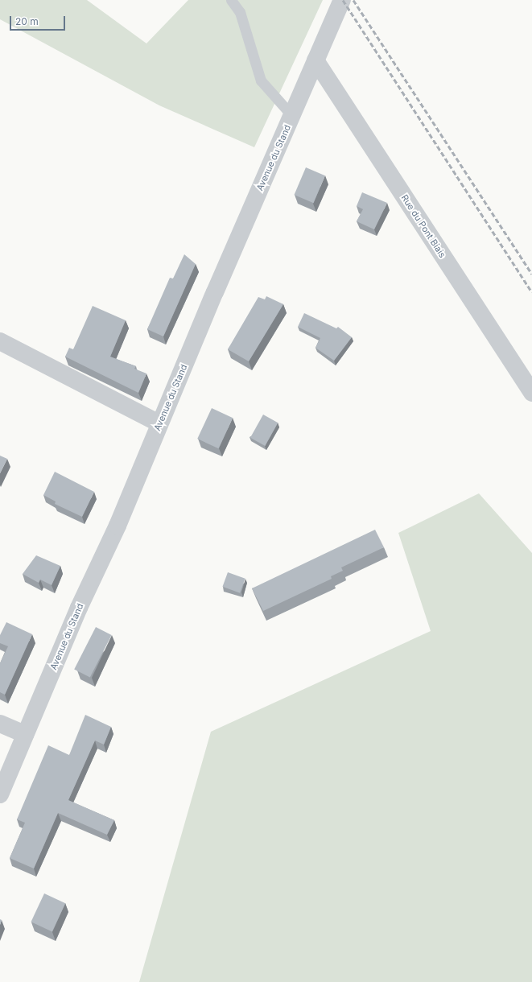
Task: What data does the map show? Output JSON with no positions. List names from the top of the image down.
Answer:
{
  "streets": {
    "street": ["Avenue du Stand", "Rue du Pont Biais"]
  },
  "crossings": [
    ["Avenue du Stand", "Rue du Pont Biais"]
  ],
  "scale_bar": "20 m"
}
